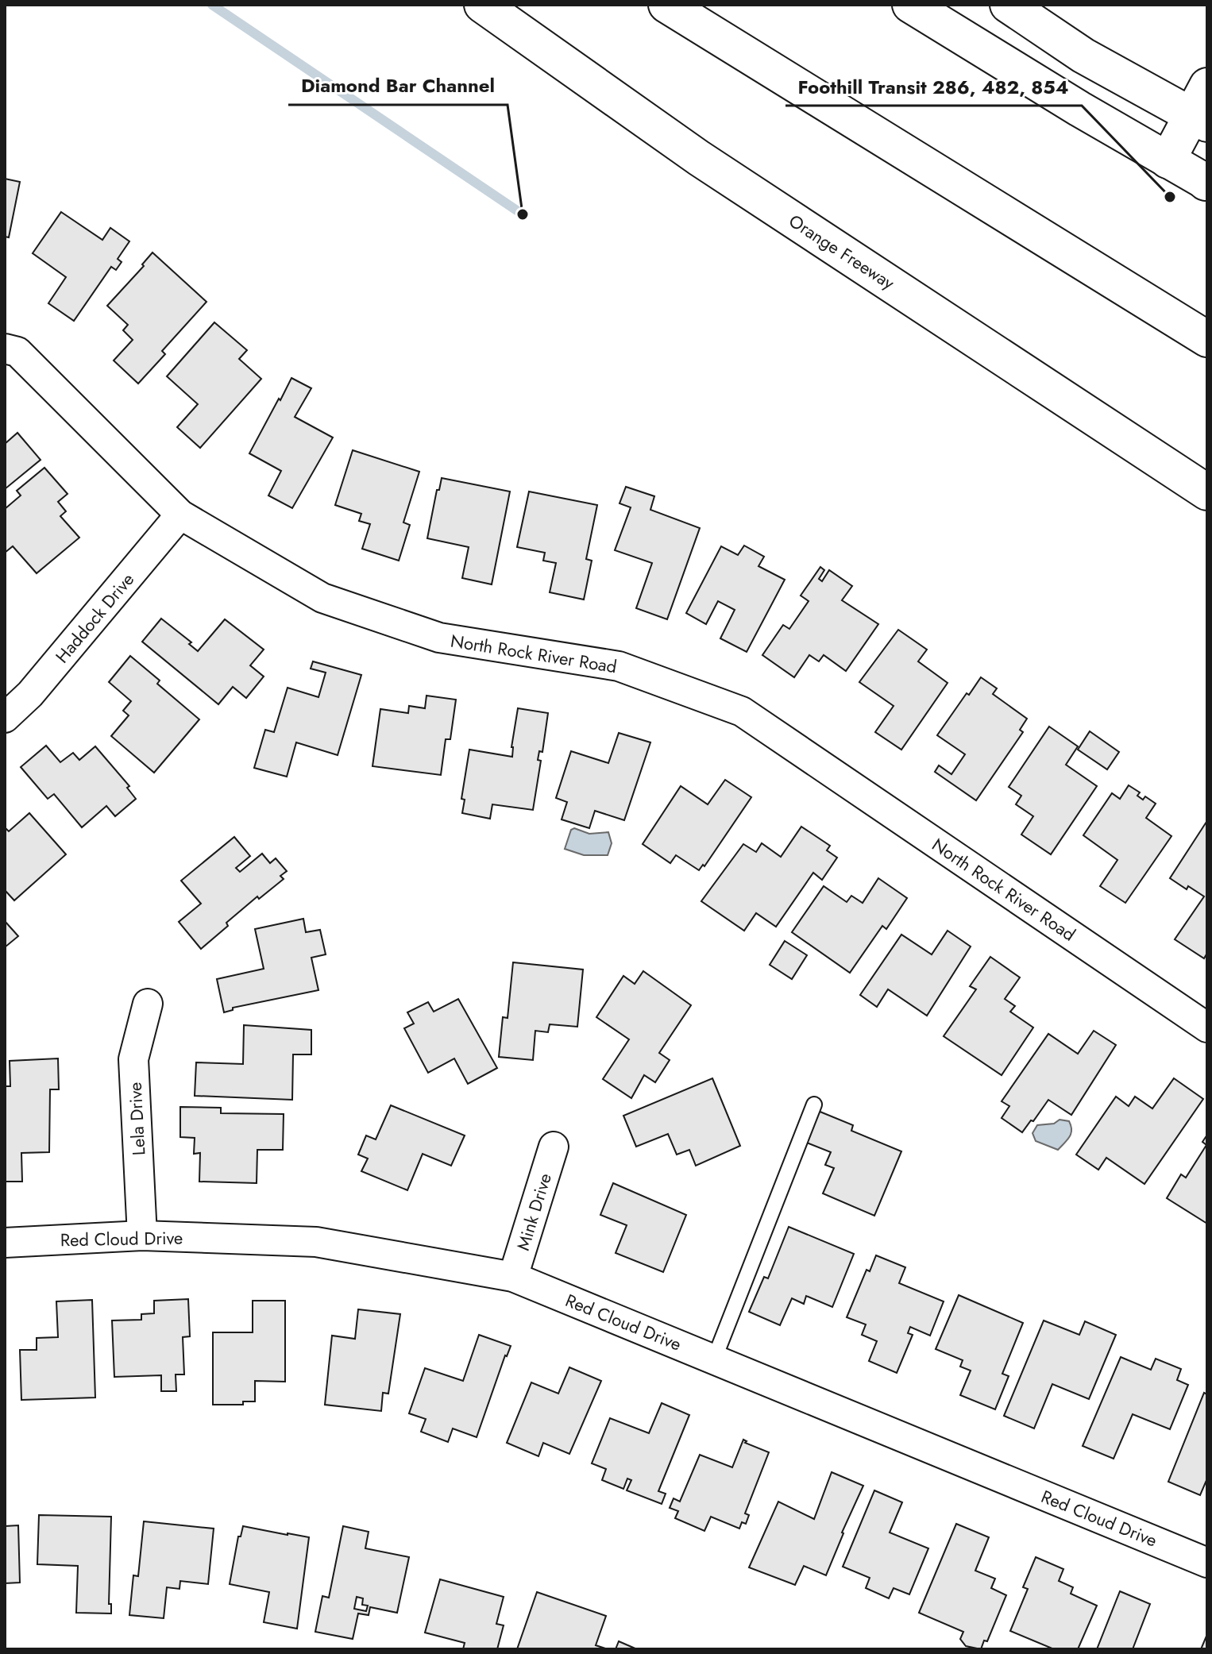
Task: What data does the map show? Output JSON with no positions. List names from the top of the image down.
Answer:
{
  "streets": {
    "main road": ["Orange Freeway"],
    "street": [
      "Haddock Drive",
      "North Rock River Road",
      "Lela Drive",
      "Mink Drive",
      "Red Cloud Drive"
    ]
  },
  "crossings": [
    ["Haddock Drive", "North Rock River Road"],
    ["Lela Drive", "Red Cloud Drive"],
    ["Mink Drive", "Red Cloud Drive"]
  ],
  "places": ["Foothill Transit 286, 482, 854", "Diamond Bar Channel"]
}
